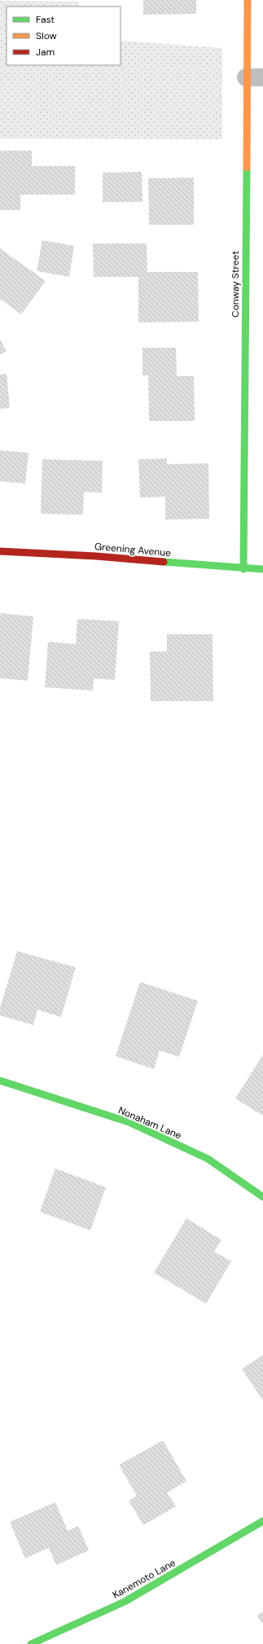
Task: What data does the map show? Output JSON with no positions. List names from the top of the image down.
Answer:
{
  "streets": {
    "street": [
      "Conway Street",
      "Greening Avenue",
      "Nonaham Lane",
      "Kanemoto Lane"
    ]
  },
  "crossings": [
    ["Conway Street", "Greening Avenue"]
  ],
  "legend": ["Fast", "Slow", "Jam"]
}
